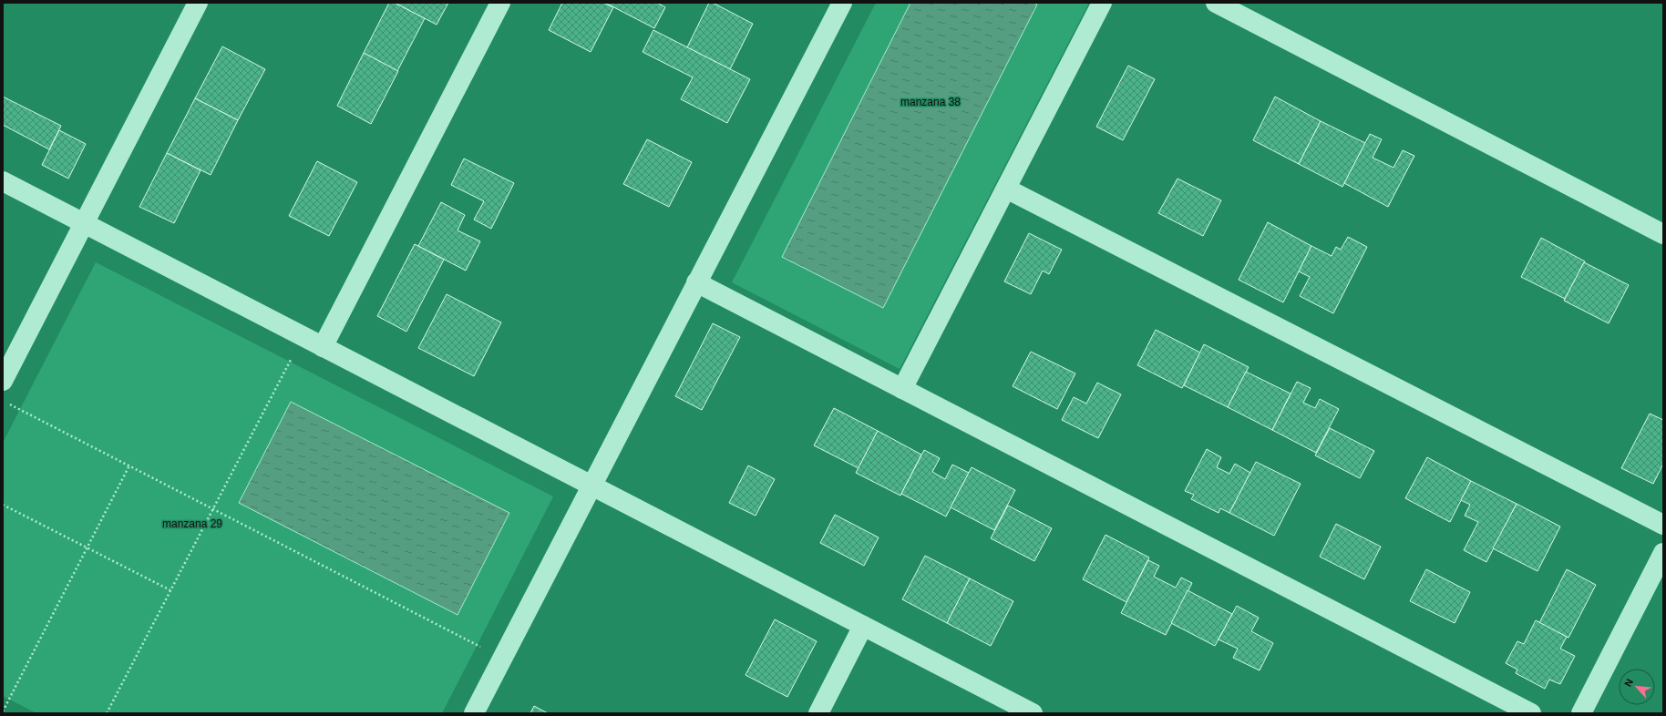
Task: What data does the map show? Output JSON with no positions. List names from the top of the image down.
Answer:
{
  "parks": ["manzana 38", "manzana 29"],
  "north": "top left"
}
